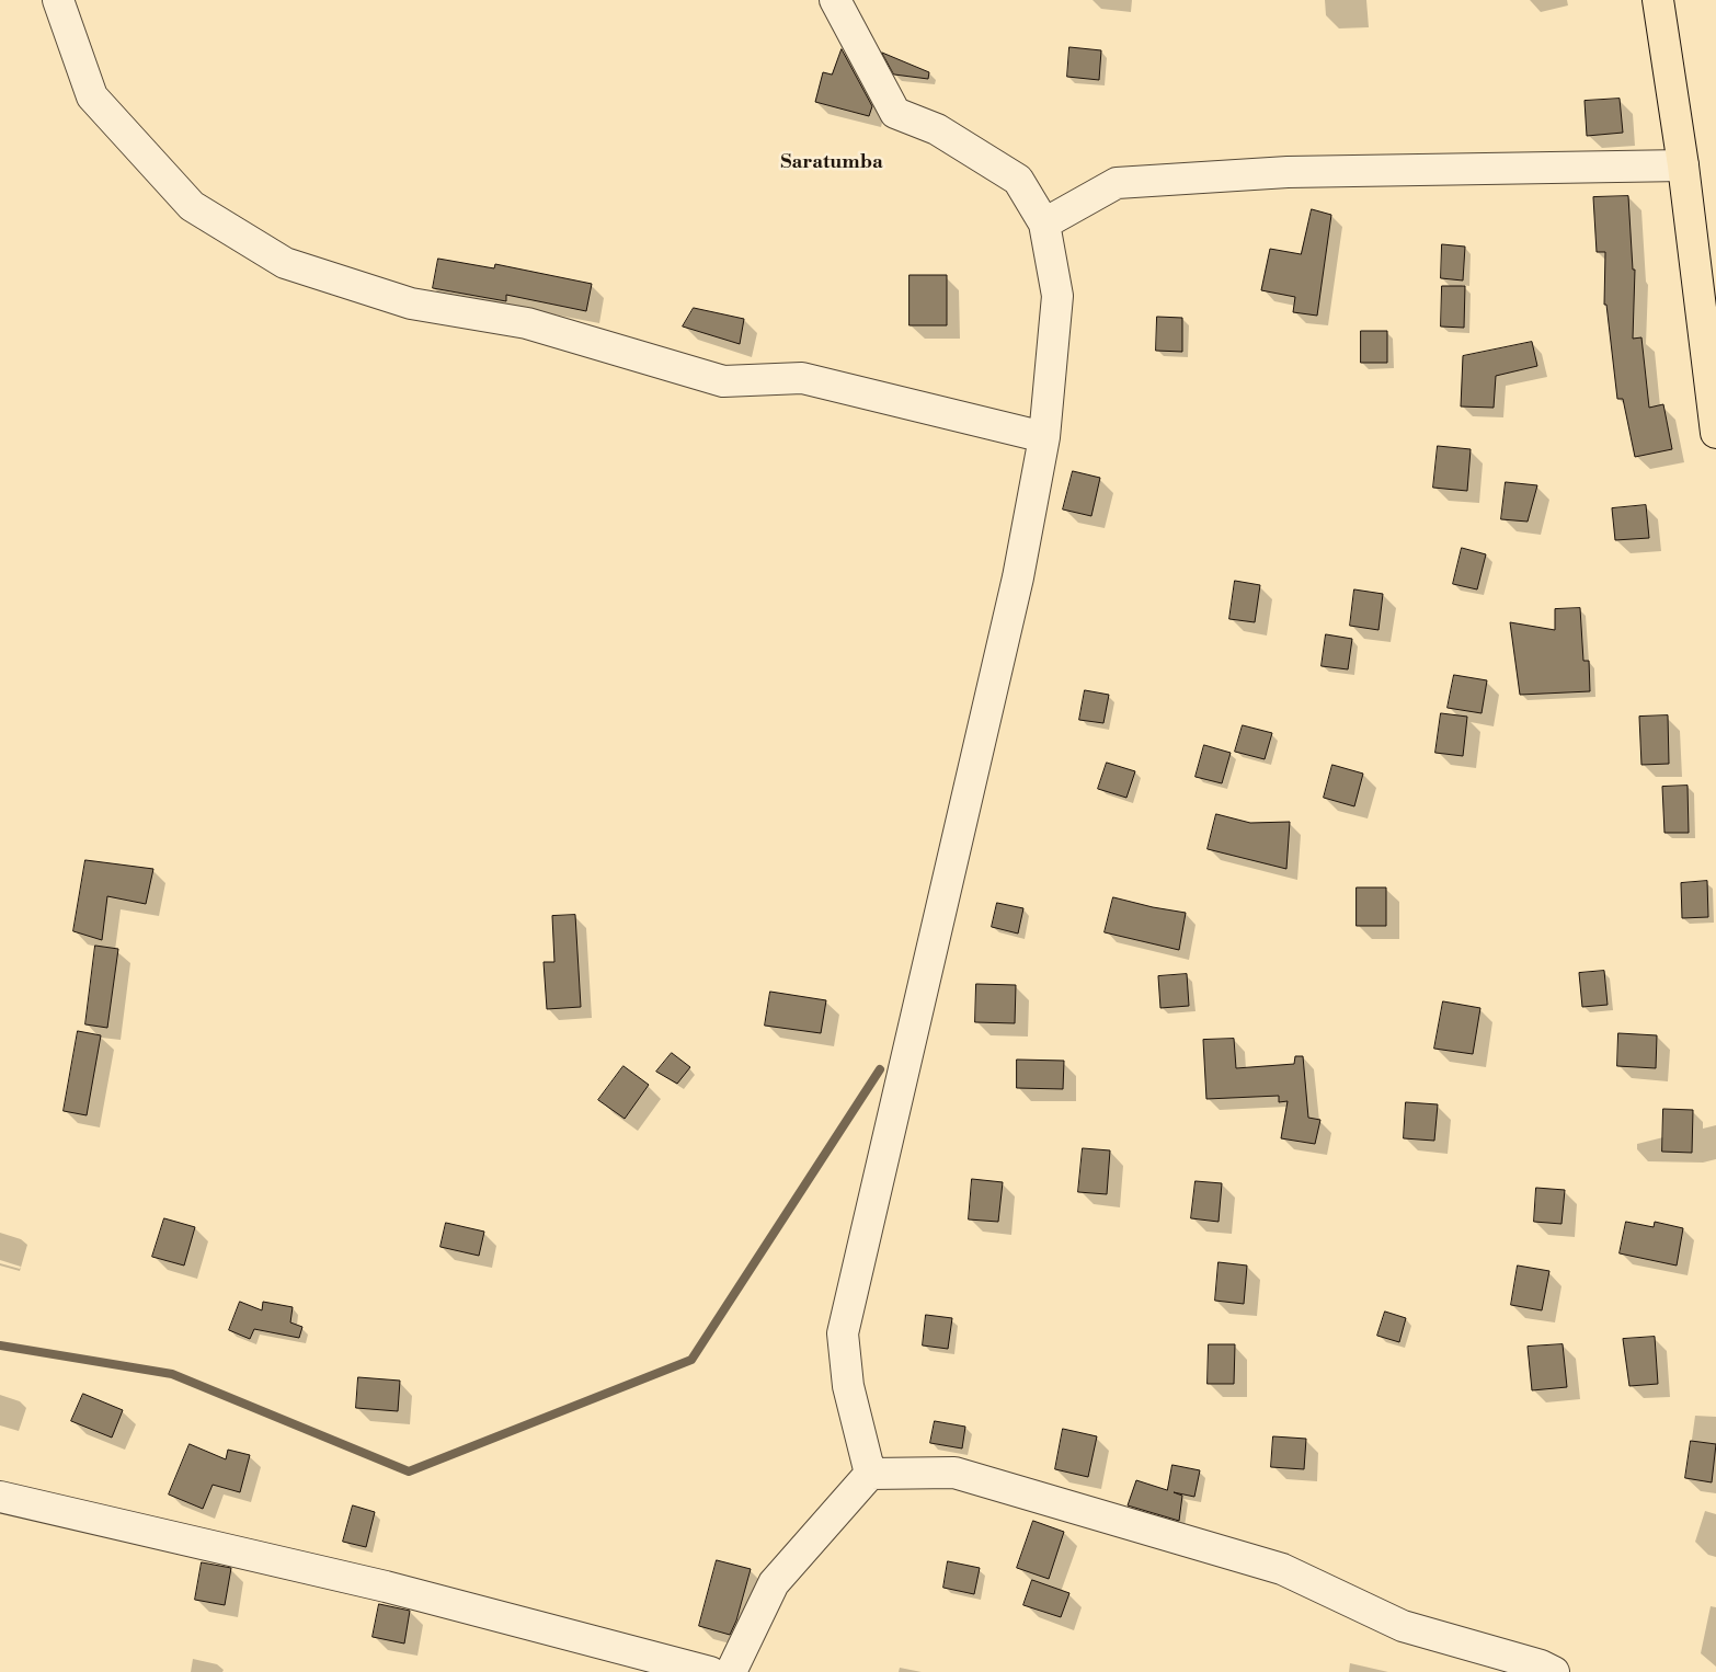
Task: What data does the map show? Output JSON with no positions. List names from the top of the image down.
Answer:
{
  "districts": ["Saratumba"]
}
